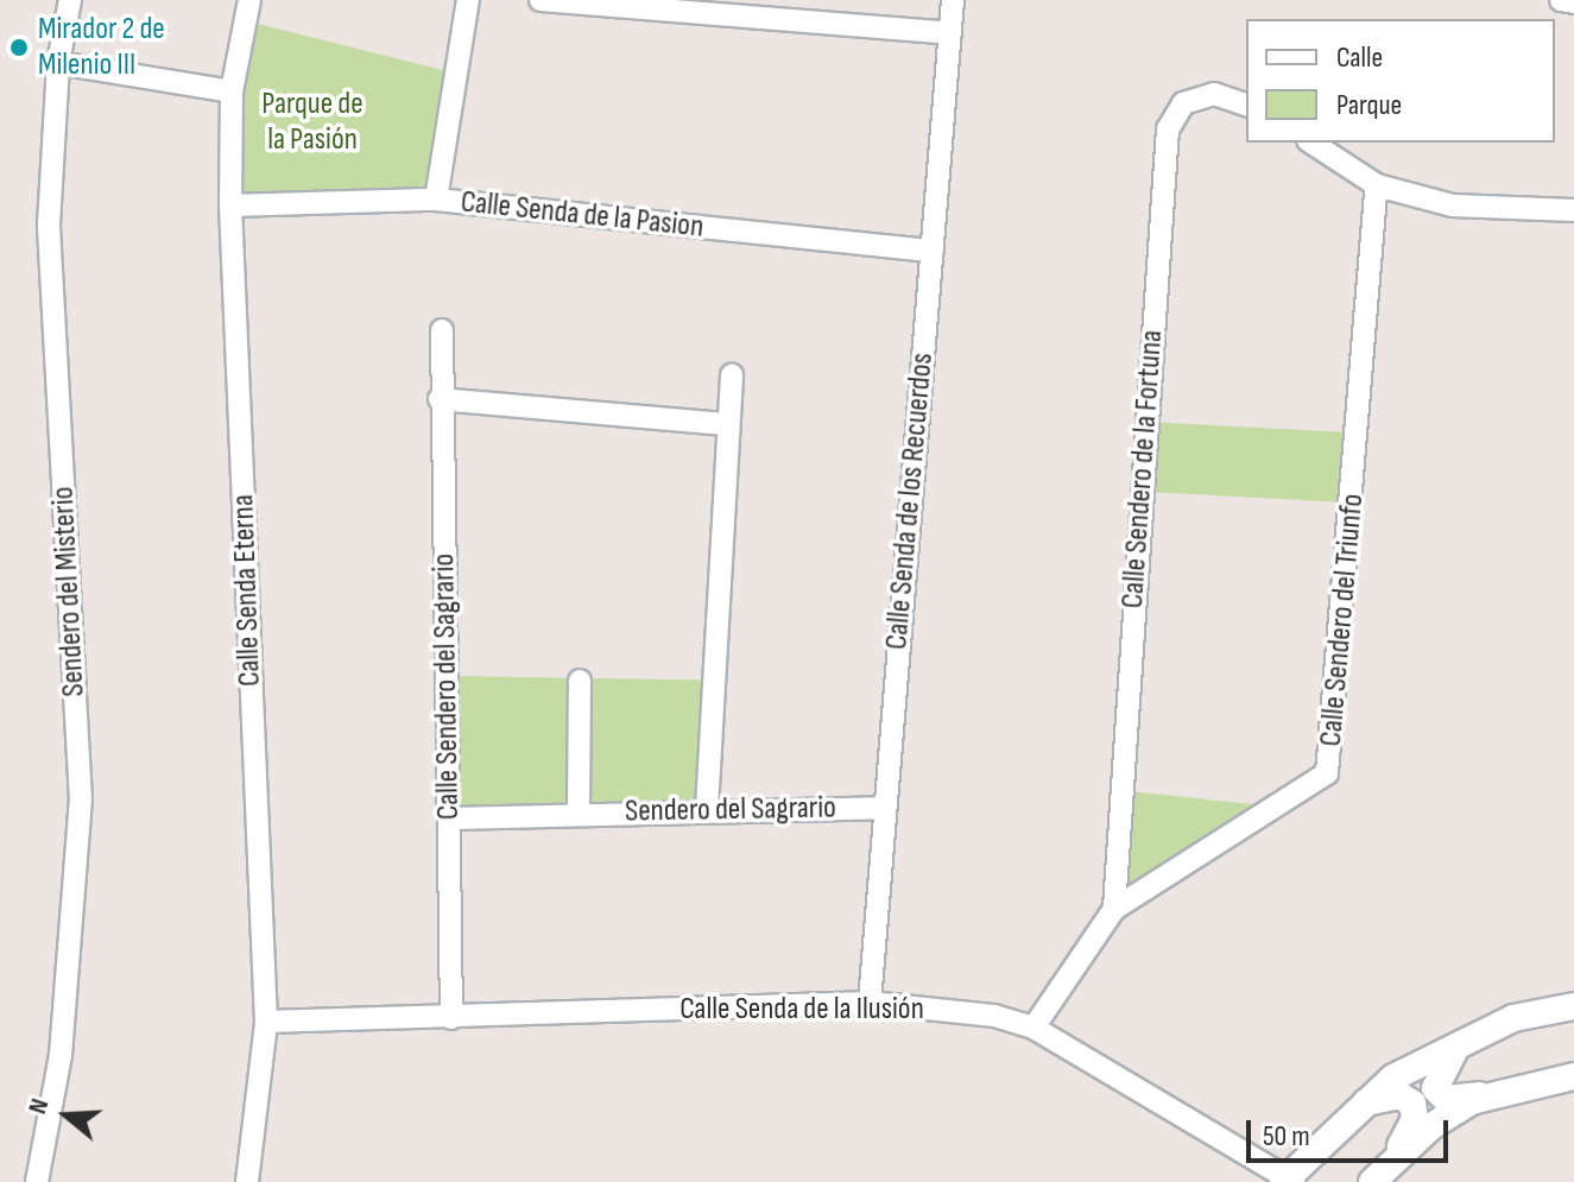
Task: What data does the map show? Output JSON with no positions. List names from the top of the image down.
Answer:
{
  "streets": {
    "street": [
      "Calle Senda de la Pasion",
      "Calle Sendero de la Fortuna",
      "Calle Senda de los Recuerdos",
      "Calle Senda Eterna",
      "Sendero del Misterio",
      "Calle Sendero del Triunfo",
      "Calle Sendero del Sagrario",
      "Sendero del Sagrario",
      "Calle Senda de la Ilusión"
    ]
  },
  "crossings": [
    ["Calle Senda de la Pasion", "Calle Senda de los Recuerdos"],
    ["Calle Senda de la Pasion", "Calle Senda Eterna"],
    ["Calle Sendero de la Fortuna", "Calle Sendero del Triunfo"],
    ["Calle Senda de los Recuerdos", "Sendero del Sagrario"],
    ["Calle Senda de los Recuerdos", "Calle Senda de la Ilusión"],
    ["Calle Senda Eterna", "Calle Senda de la Ilusión"],
    ["Calle Sendero del Triunfo", "Calle Senda de la Ilusión"],
    ["Calle Sendero del Sagrario", "Sendero del Sagrario"],
    ["Calle Sendero del Sagrario", "Calle Senda de la Ilusión"]
  ],
  "parks": ["Parque de la Pasión"],
  "places": ["Mirador 2 de Milenio III"],
  "legend": ["Calle", "Parque"],
  "scale_bar": "50 m",
  "north": "left"
}
